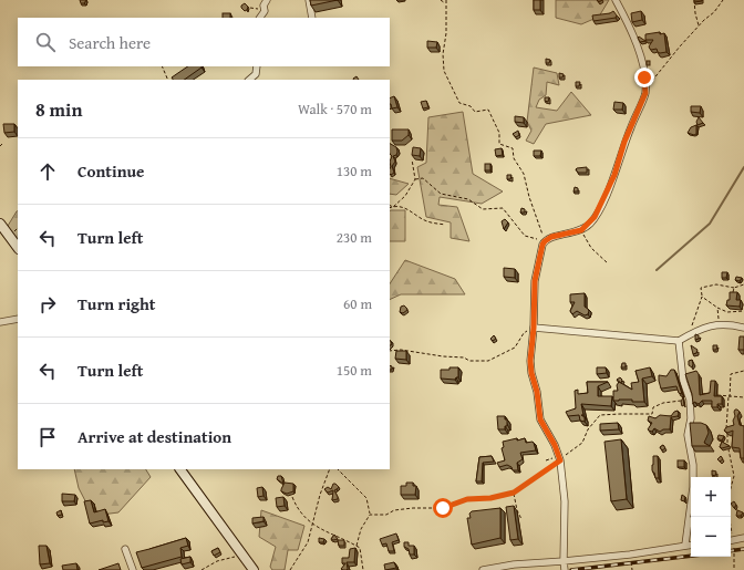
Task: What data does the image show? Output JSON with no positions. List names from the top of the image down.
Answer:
{
  "page": {
    "search": "Search here",
    "heading": ["8 min", "Walk · 570 m"],
    "list": [
      ["Continue", "130 m"],
      ["Turn left", "230 m"],
      ["Turn right", "60 m"],
      ["Turn left", "150 m"],
      "Arrive at destination"
    ],
    "map_buttons": ["+", "−"]
  }
}
